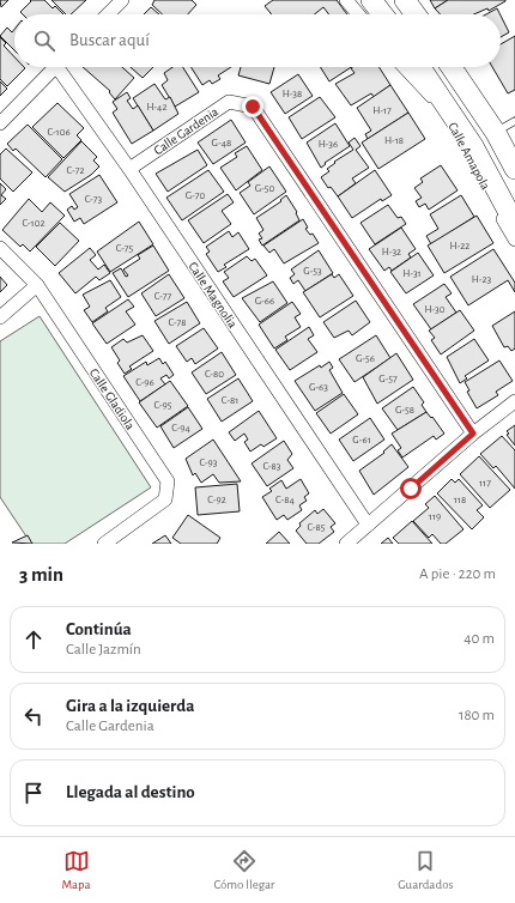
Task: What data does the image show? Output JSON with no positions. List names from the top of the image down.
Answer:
{
  "streets": {
    "street": [
      "Calle Gardenia",
      "Calle Amapola",
      "Calle Magnolia",
      "Calle Gladiola"
    ]
  },
  "crossings": [
    ["Calle Gardenia", "Calle Magnolia"]
  ],
  "house_numbers": [
    "H-38",
    "H-42",
    "H-17",
    "C-106",
    "H-18",
    "G-48",
    "H-36",
    "C-72",
    "G-50",
    "G-70",
    "C-73",
    "C-102",
    "H-22",
    "C-75",
    "H-32",
    "G-53",
    "H-31",
    "H-23",
    "C-77",
    "G-66",
    "H-30",
    "C-78",
    "G-56",
    "C-80",
    "G-57",
    "C-96",
    "G-63",
    "C-81",
    "C-95",
    "G-58",
    "C-94",
    "G-61",
    "C-93",
    "C-83",
    "117",
    "C-92",
    "C-84",
    "118",
    "119",
    "C-85"
  ],
  "page": {
    "search": "Buscar aquí",
    "heading": ["3 min", "A pie · 220 m"],
    "list": [
      ["Continúa", "Calle Jazmín", "40 m"],
      ["Gira a la izquierda", "Calle Gardenia", "180 m"],
      "Llegada al destino"
    ],
    "nav": ["Mapa", "Cómo llegar", "Guardados"]
  }
}
